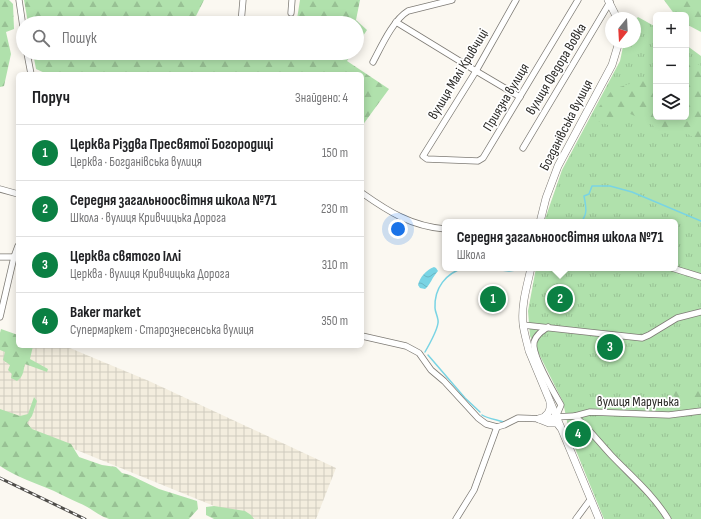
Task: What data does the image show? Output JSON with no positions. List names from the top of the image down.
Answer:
{
  "streets": {
    "main road": ["Богданівська вулиця"],
    "street": [
      "вулиця Федора Вовка",
      "вулиця Малі Кривчиці",
      "Приязна вулиця",
      "вулиця Марунька"
    ]
  },
  "crossings": [
    ["вулиця Малі Кривчиці", "Приязна вулиця"]
  ],
  "north": "bottom",
  "page": {
    "map_buttons": ["+", "−"],
    "search": "Пошук",
    "heading": ["Поруч", "Знайдено: 4"],
    "list": [
      {
        "mark": "1",
        "name": "Церква Різдва Пресвятої Богородиці",
        "note": "Церква · Богданівська вулиця",
        "value": "150 m"
      },
      {
        "mark": "2",
        "name": "Середня загальноосвітня школа №71",
        "note": "Школа · вулиця Кривчицька Дорога",
        "value": "230 m"
      },
      {
        "mark": "3",
        "name": "Церква святого Іллі",
        "note": "Церква · вулиця Кривчицька Дорога",
        "value": "310 m"
      },
      {
        "mark": "4",
        "name": "Baker market",
        "note": "Супермаркет · Старознесенська вулиця",
        "value": "350 m"
      }
    ],
    "popup": ["Середня загальноосвітня школа №71", "Школа"],
    "pins": [
      "1",
      "2",
      "3",
      "4"
    ]
  }
}
